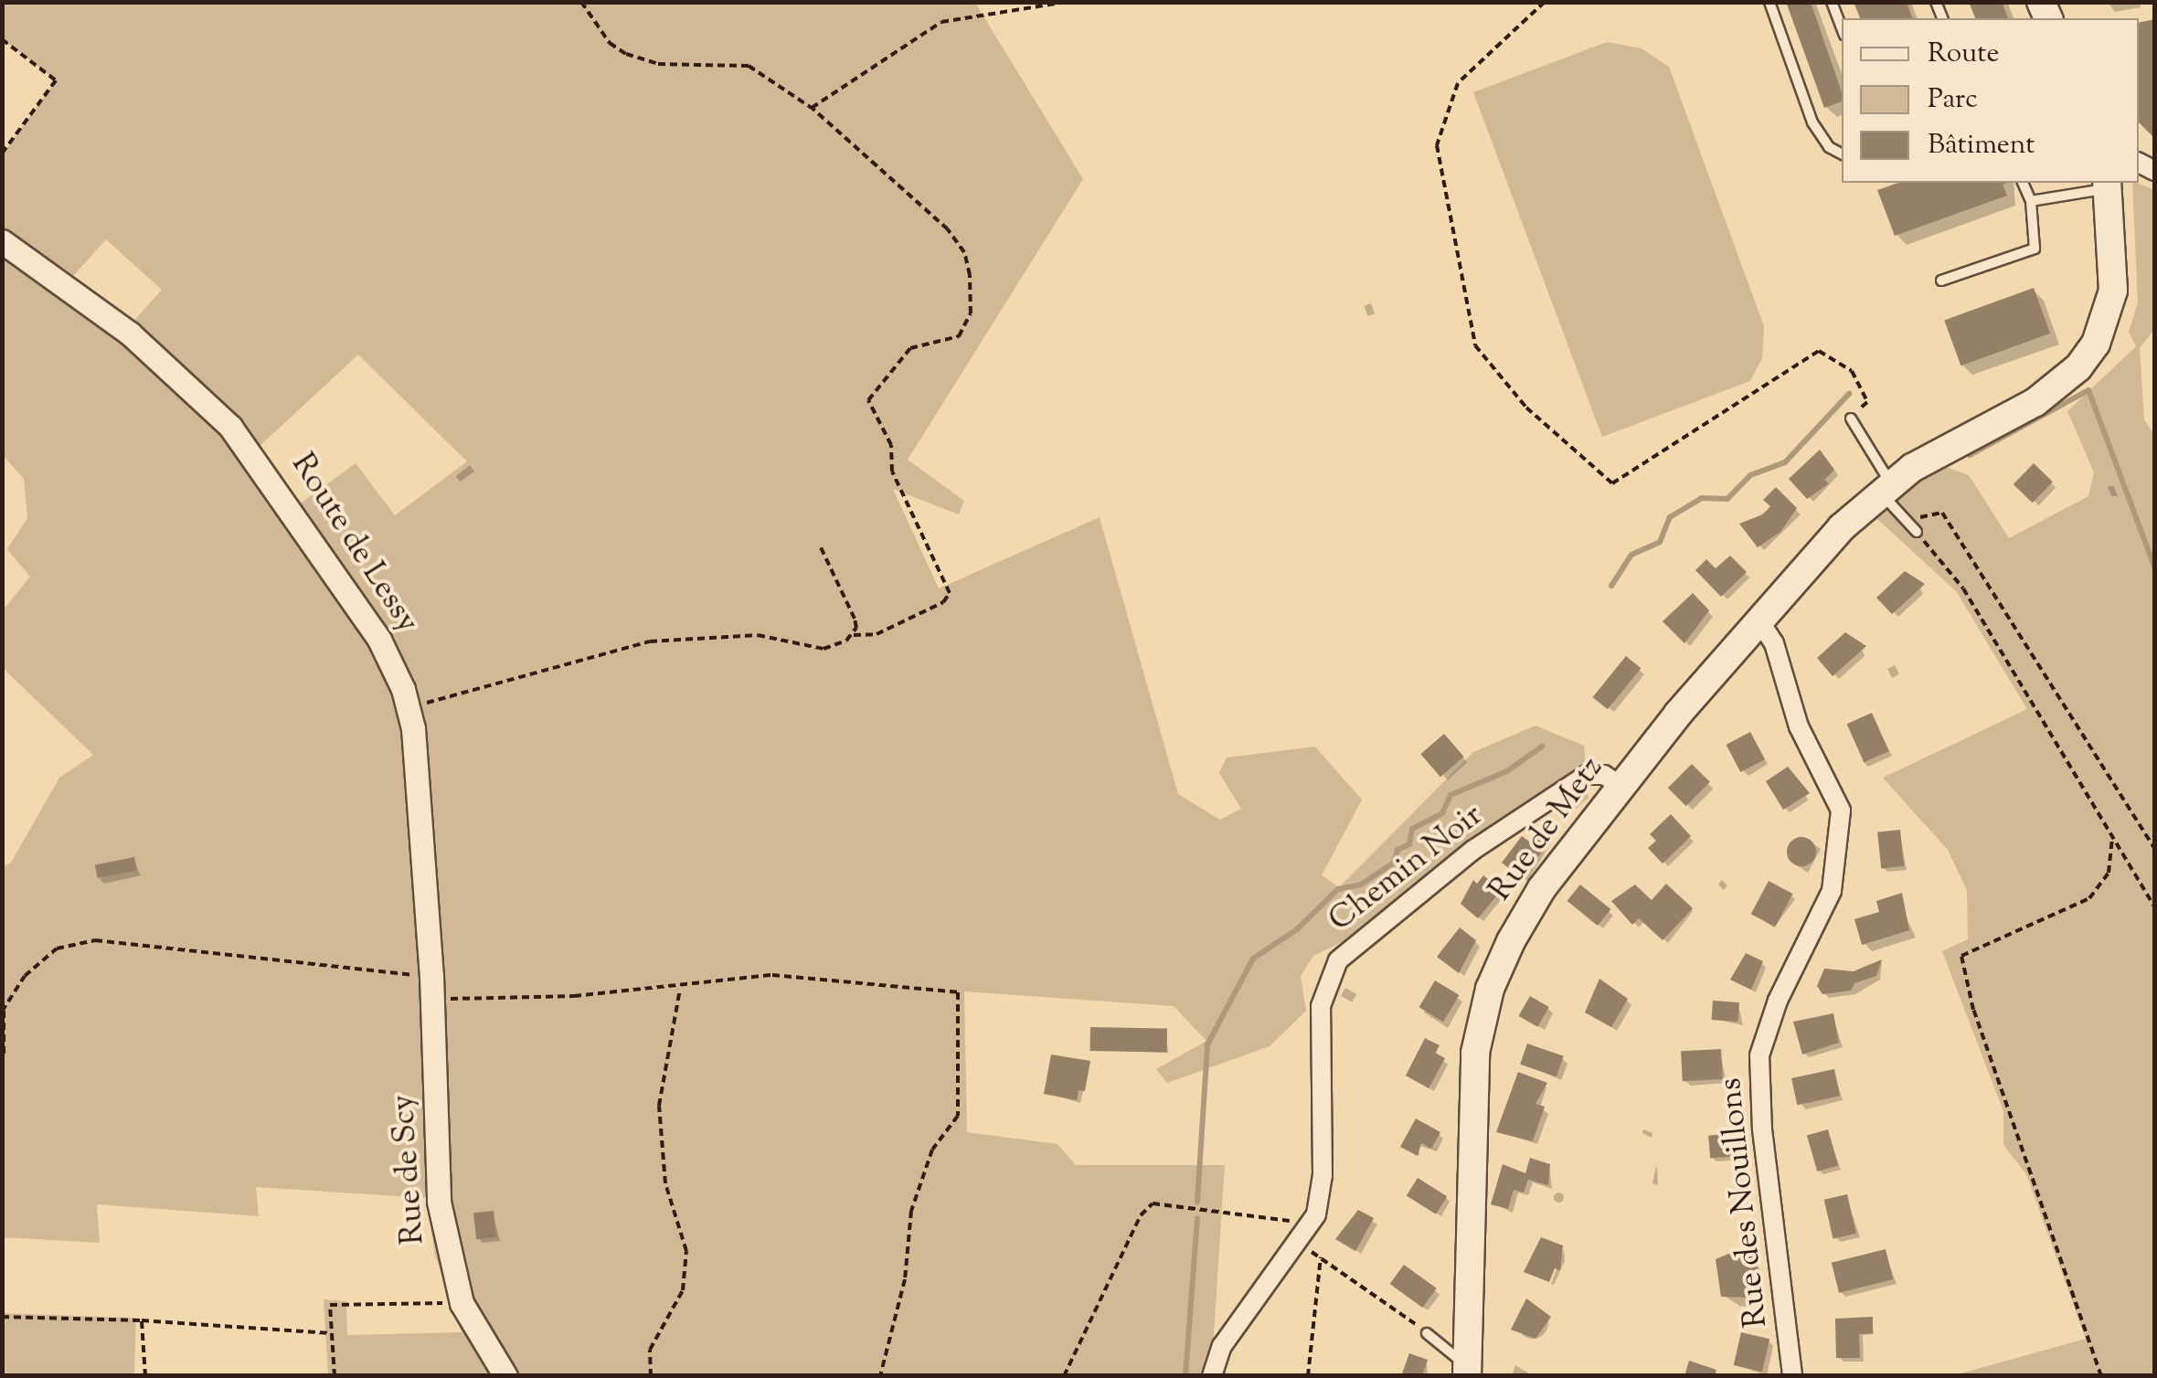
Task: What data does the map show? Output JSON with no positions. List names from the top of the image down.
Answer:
{
  "streets": {
    "main road": ["Rue de Metz"],
    "street": [
      "Route de Lessy",
      "Chemin Noir",
      "Rue de Scy",
      "Rue des Nouillons"
    ]
  },
  "crossings": [
    ["Route de Lessy", "Rue de Scy"],
    ["Rue de Metz", "Chemin Noir"],
    ["Rue de Metz", "Rue des Nouillons"]
  ],
  "legend": ["Route", "Parc", "Bâtiment"]
}
